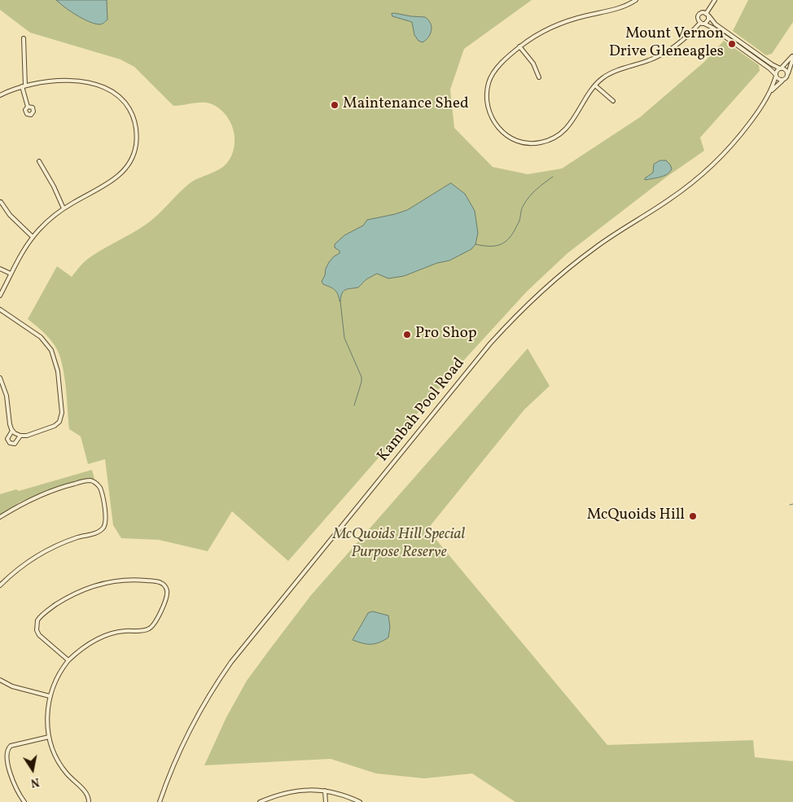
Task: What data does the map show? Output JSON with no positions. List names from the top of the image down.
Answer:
{
  "streets": {
    "street": ["Kambah Pool Road"]
  },
  "parks": ["McQuoids Hill Special Purpose Reserve"],
  "places": [
    "Mount Vernon Drive Gleneagles",
    "Maintenance Shed",
    "Pro Shop",
    "McQuoids Hill"
  ],
  "north": "bottom"
}
